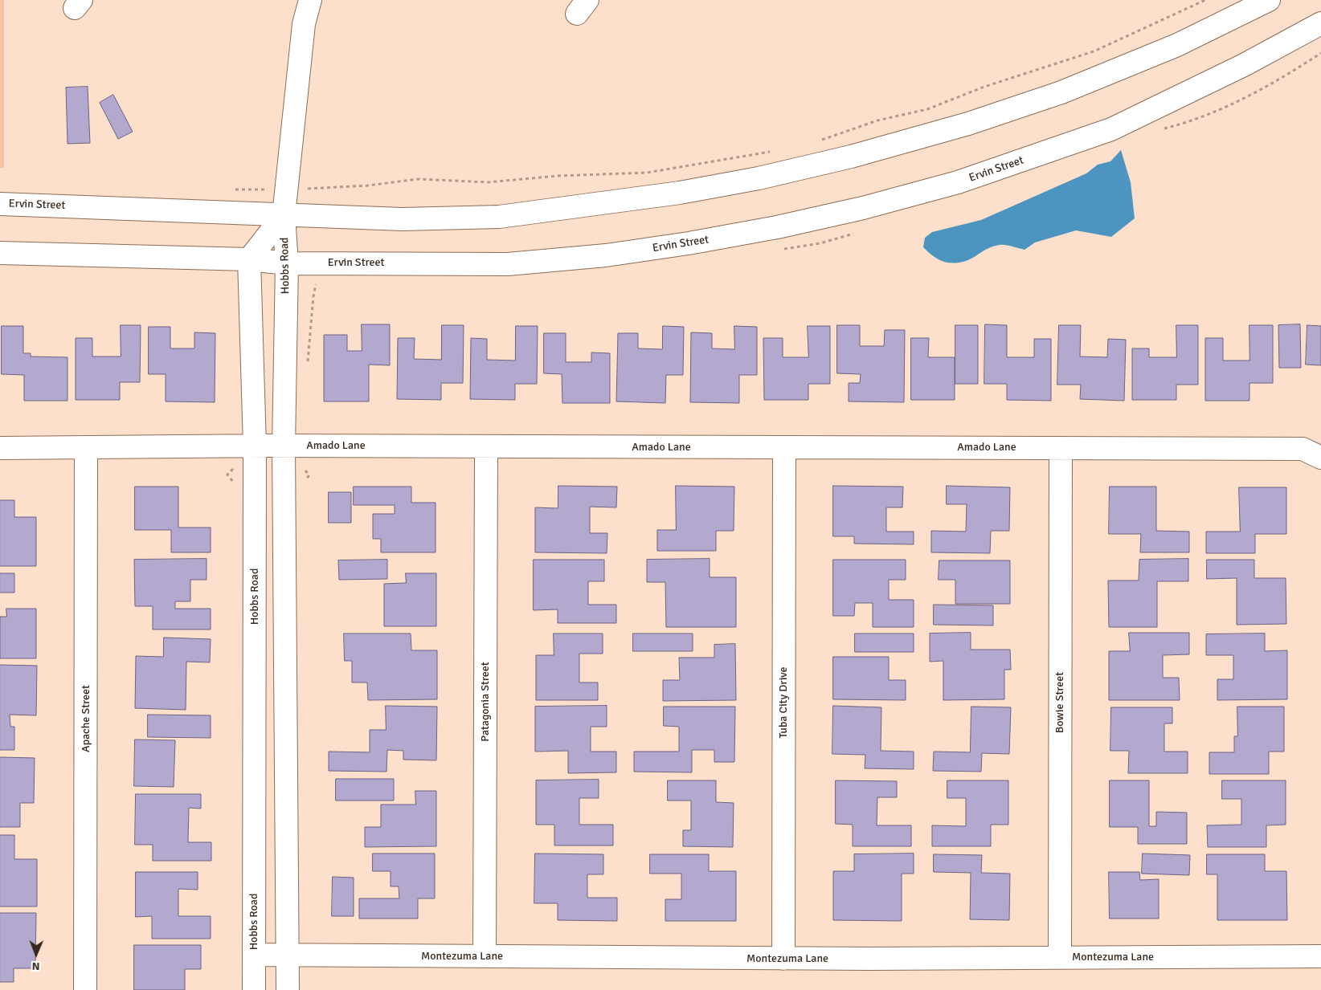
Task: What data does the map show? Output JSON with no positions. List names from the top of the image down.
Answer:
{
  "streets": {
    "street": [
      "Ervin Street",
      "Hobbs Road",
      "Amado Lane",
      "Patagonia Street",
      "Tuba City Drive",
      "Bowie Street",
      "Apache Street",
      "Montezuma Lane"
    ]
  },
  "crossings": [
    ["Ervin Street", "Hobbs Road"],
    ["Hobbs Road", "Amado Lane"],
    ["Hobbs Road", "Montezuma Lane"],
    ["Amado Lane", "Patagonia Street"],
    ["Amado Lane", "Tuba City Drive"],
    ["Amado Lane", "Bowie Street"],
    ["Amado Lane", "Apache Street"],
    ["Patagonia Street", "Montezuma Lane"],
    ["Tuba City Drive", "Montezuma Lane"],
    ["Bowie Street", "Montezuma Lane"]
  ],
  "north": "bottom"
}
